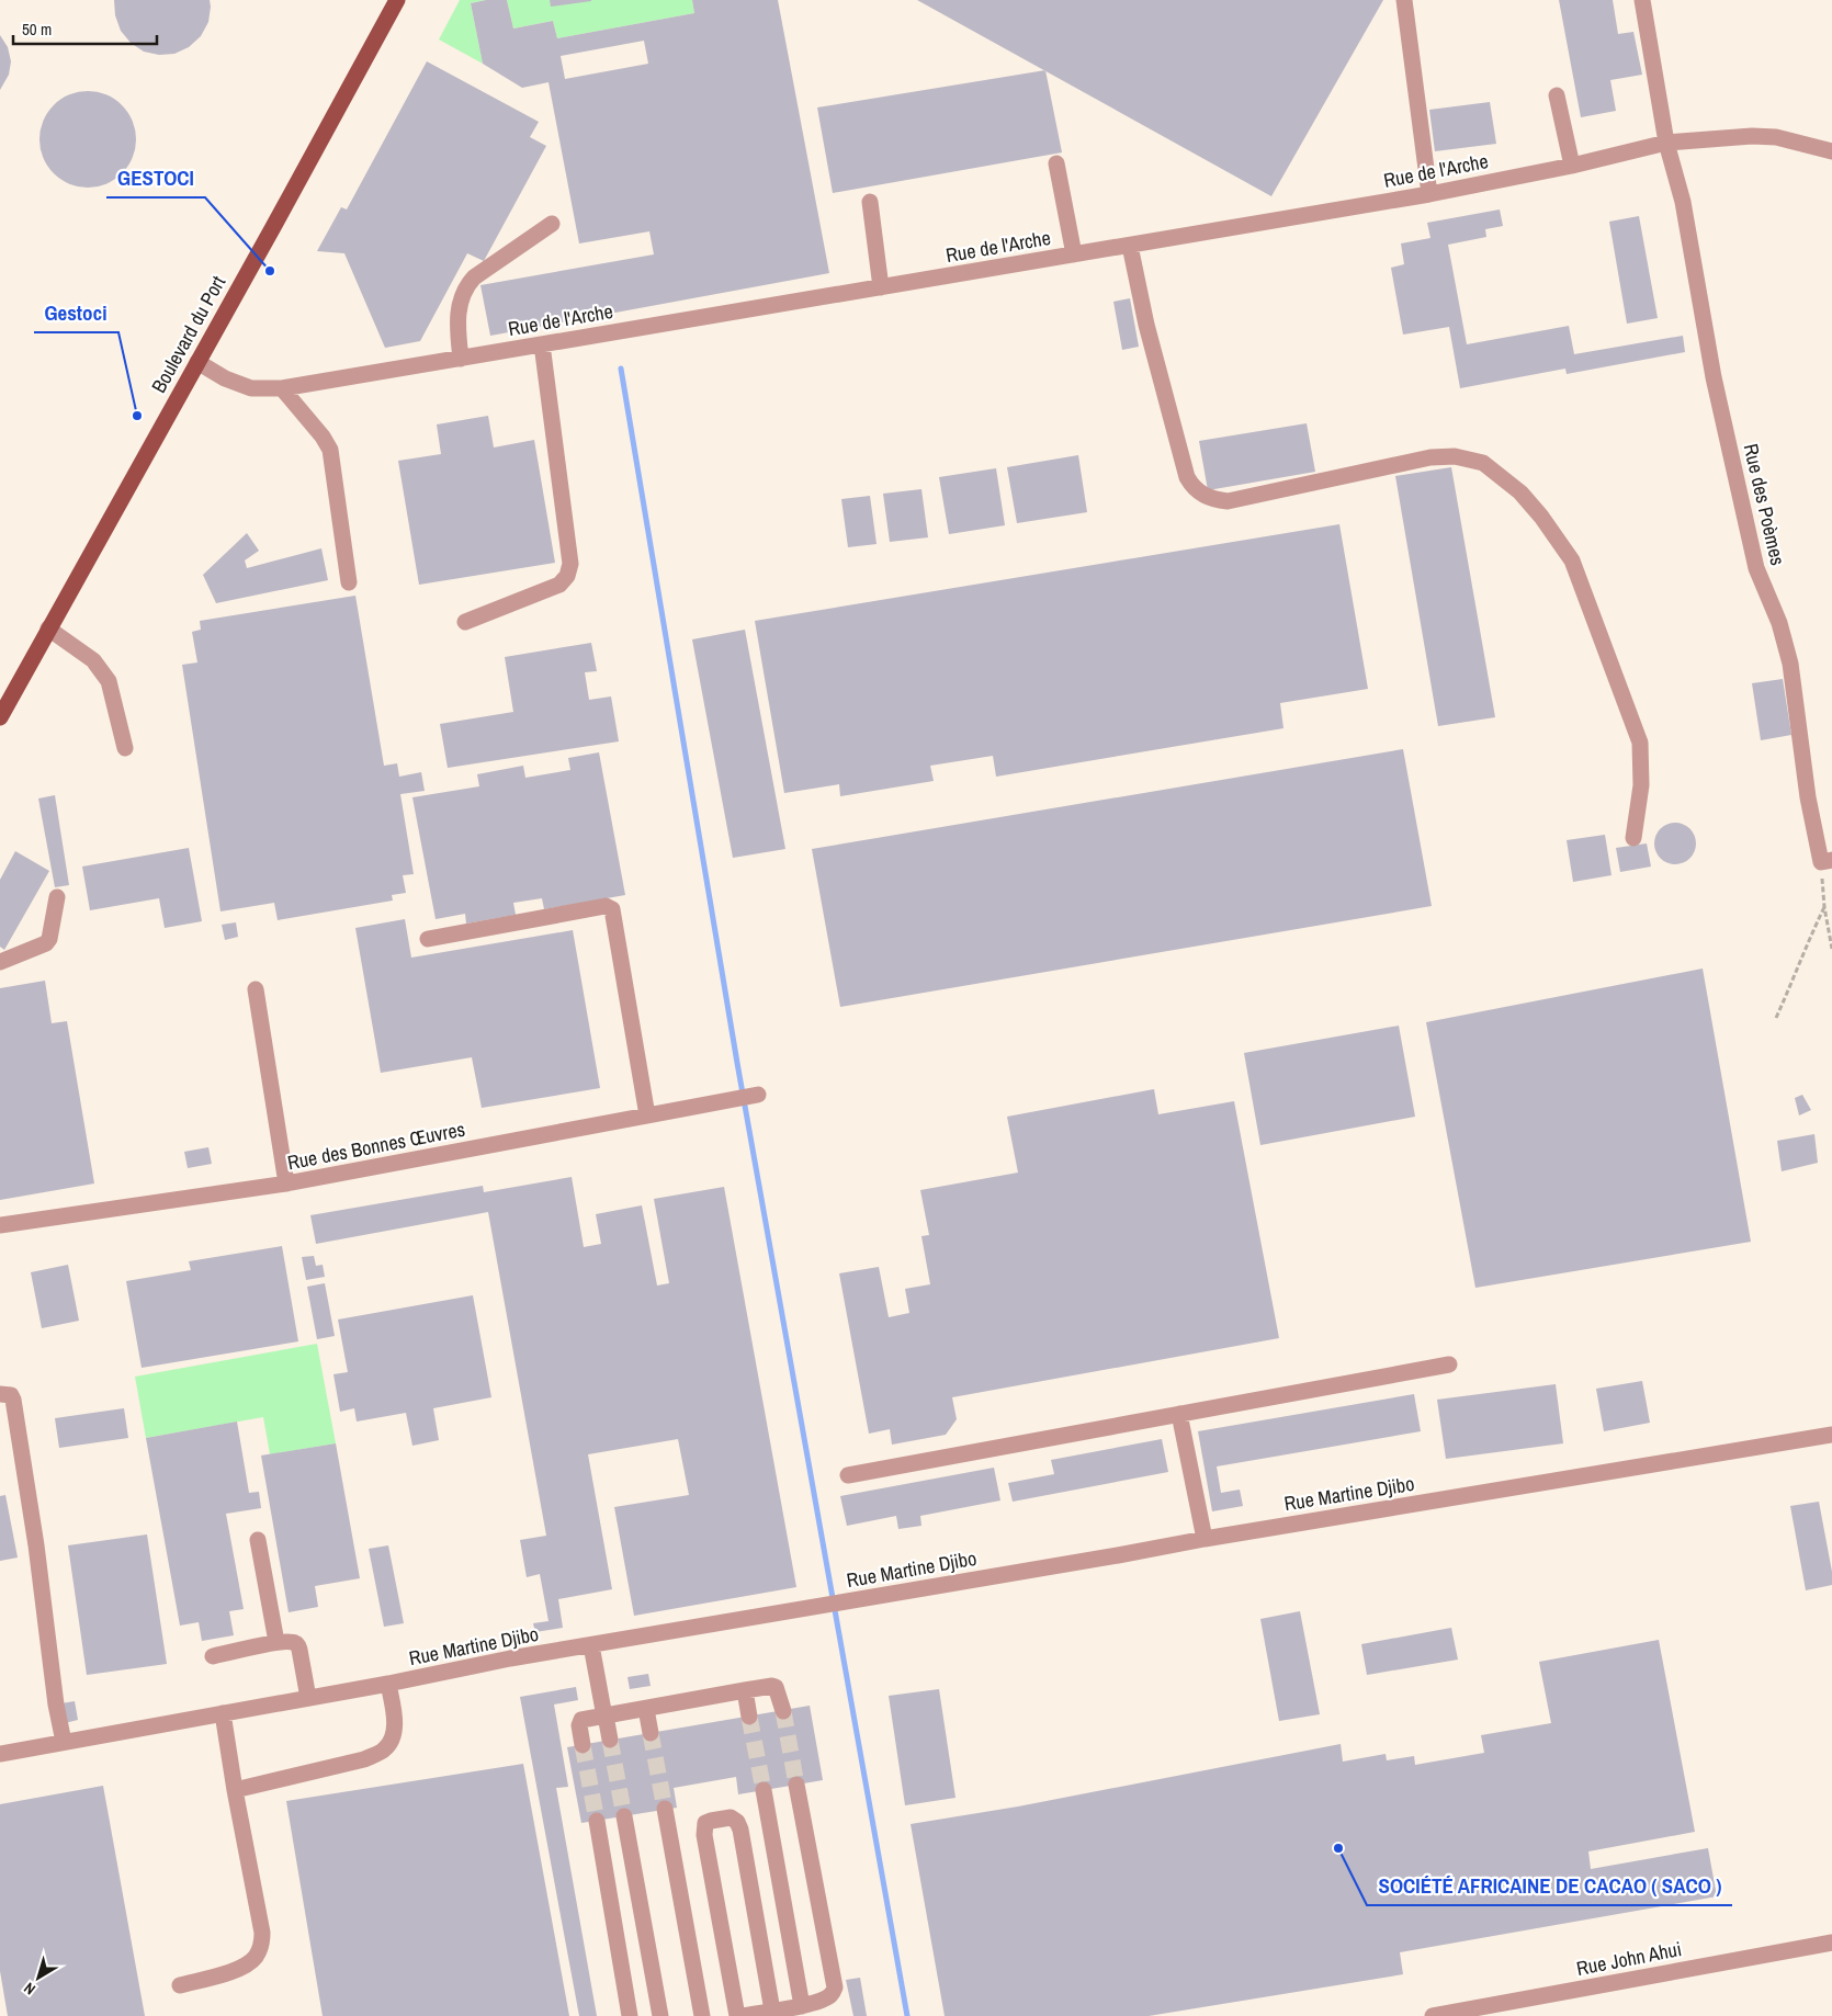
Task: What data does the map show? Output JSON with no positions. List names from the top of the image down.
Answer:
{
  "streets": {
    "main road": ["Boulevard du Port"],
    "street": [
      "Rue de l'Arche",
      "Rue des Poèmes",
      "Rue des Bonnes Œuvres",
      "Rue Martine Djibo",
      "Rue John Ahui"
    ]
  },
  "crossings": [
    ["Rue de l'Arche", "Boulevard du Port"],
    ["Rue de l'Arche", "Rue des Poèmes"]
  ],
  "places": ["GESTOCI", "Gestoci", "SOCIÉTÉ AFRICAINE DE CACAO ( SACO )"],
  "scale_bar": "50 m",
  "north": "bottom left"
}
